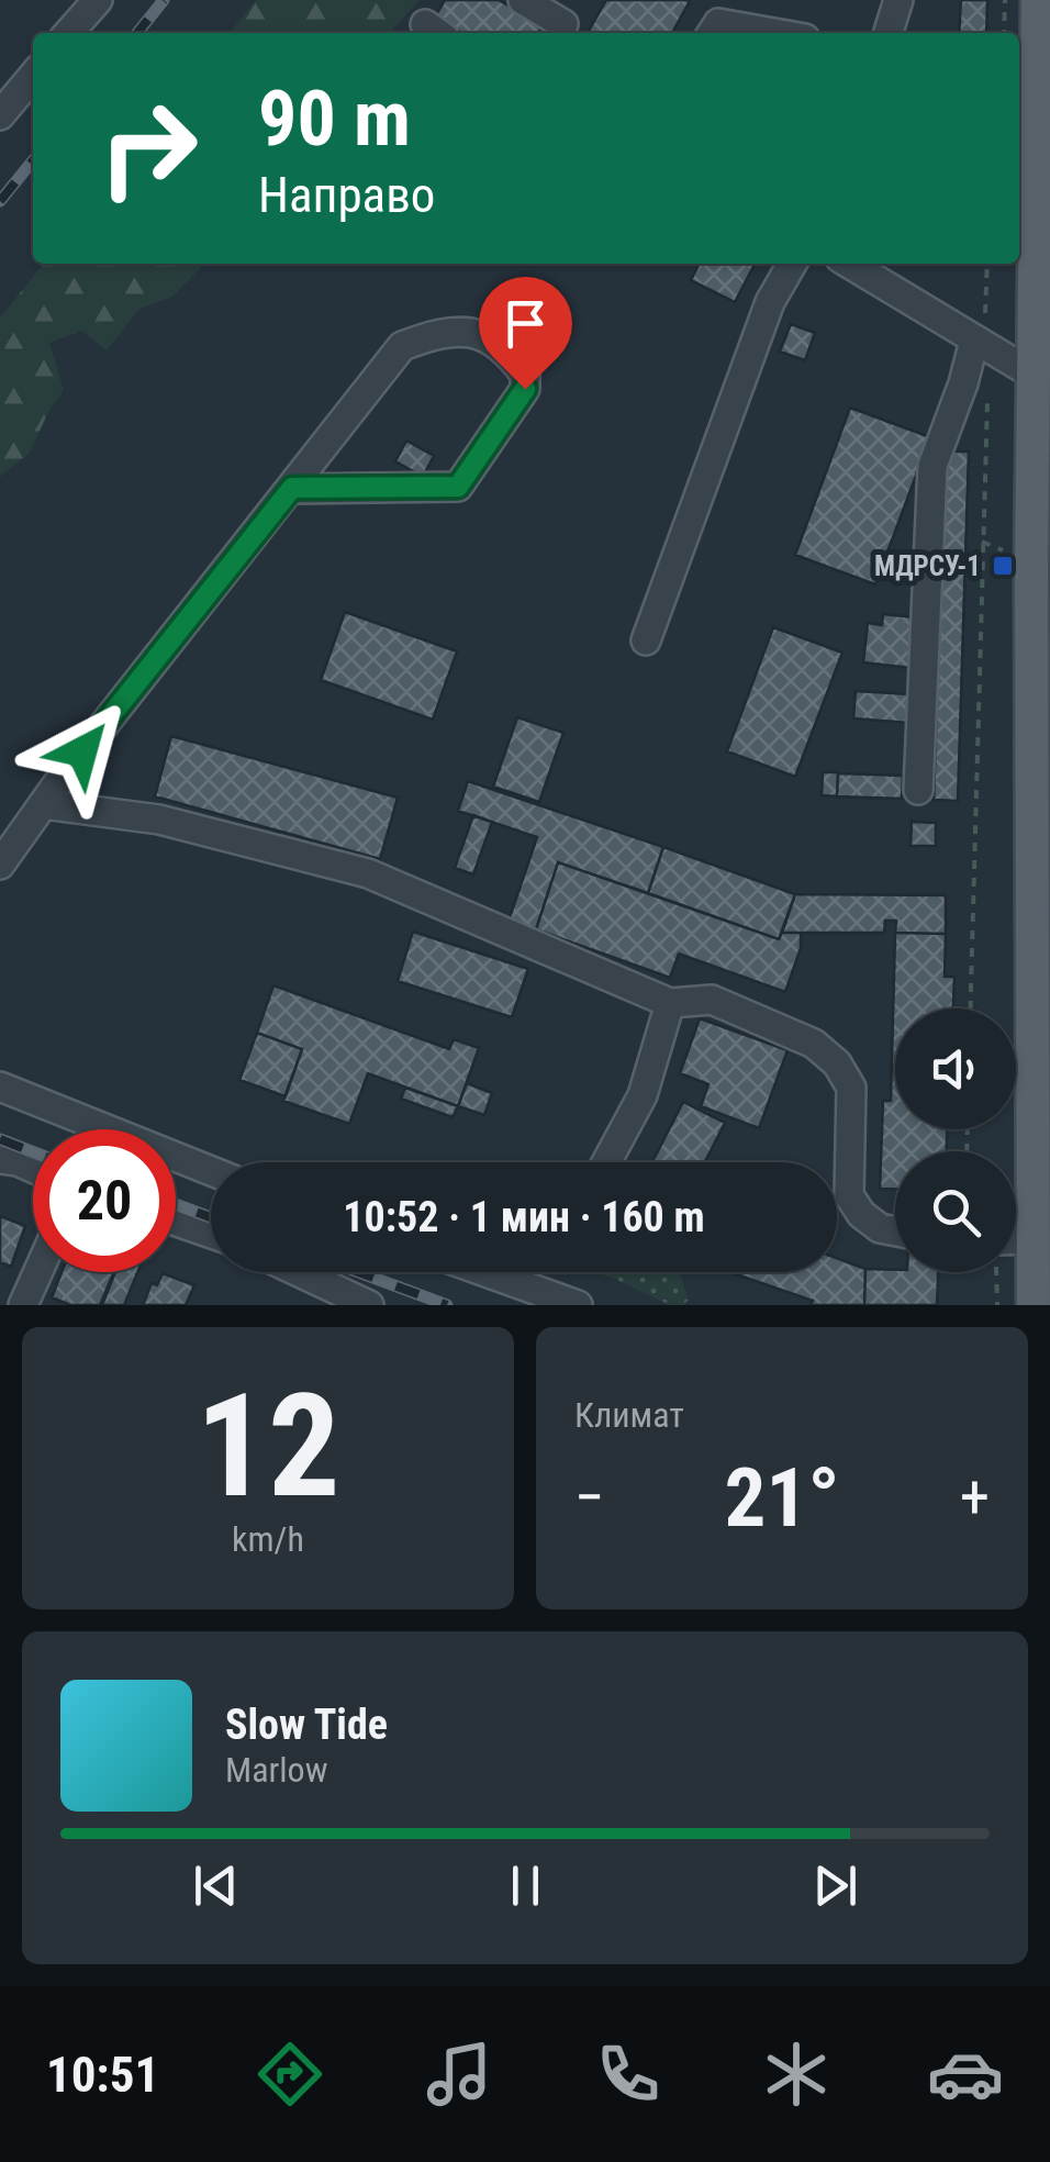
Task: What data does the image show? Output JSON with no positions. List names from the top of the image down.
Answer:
{
  "places": {
    "transit": ["МДРСУ-1"]
  },
  "page": {
    "turn": ["90 m", "Направо"],
    "limit": "20",
    "trip": "10:52 · 1 мин · 160 m",
    "tile": [
      ["12", "km/h"],
      "Климат"
    ],
    "heat": ["−", "21°", "+"],
    "song": ["Slow Tide", "Marlow"],
    "tabs": "10:51"
  }
}
